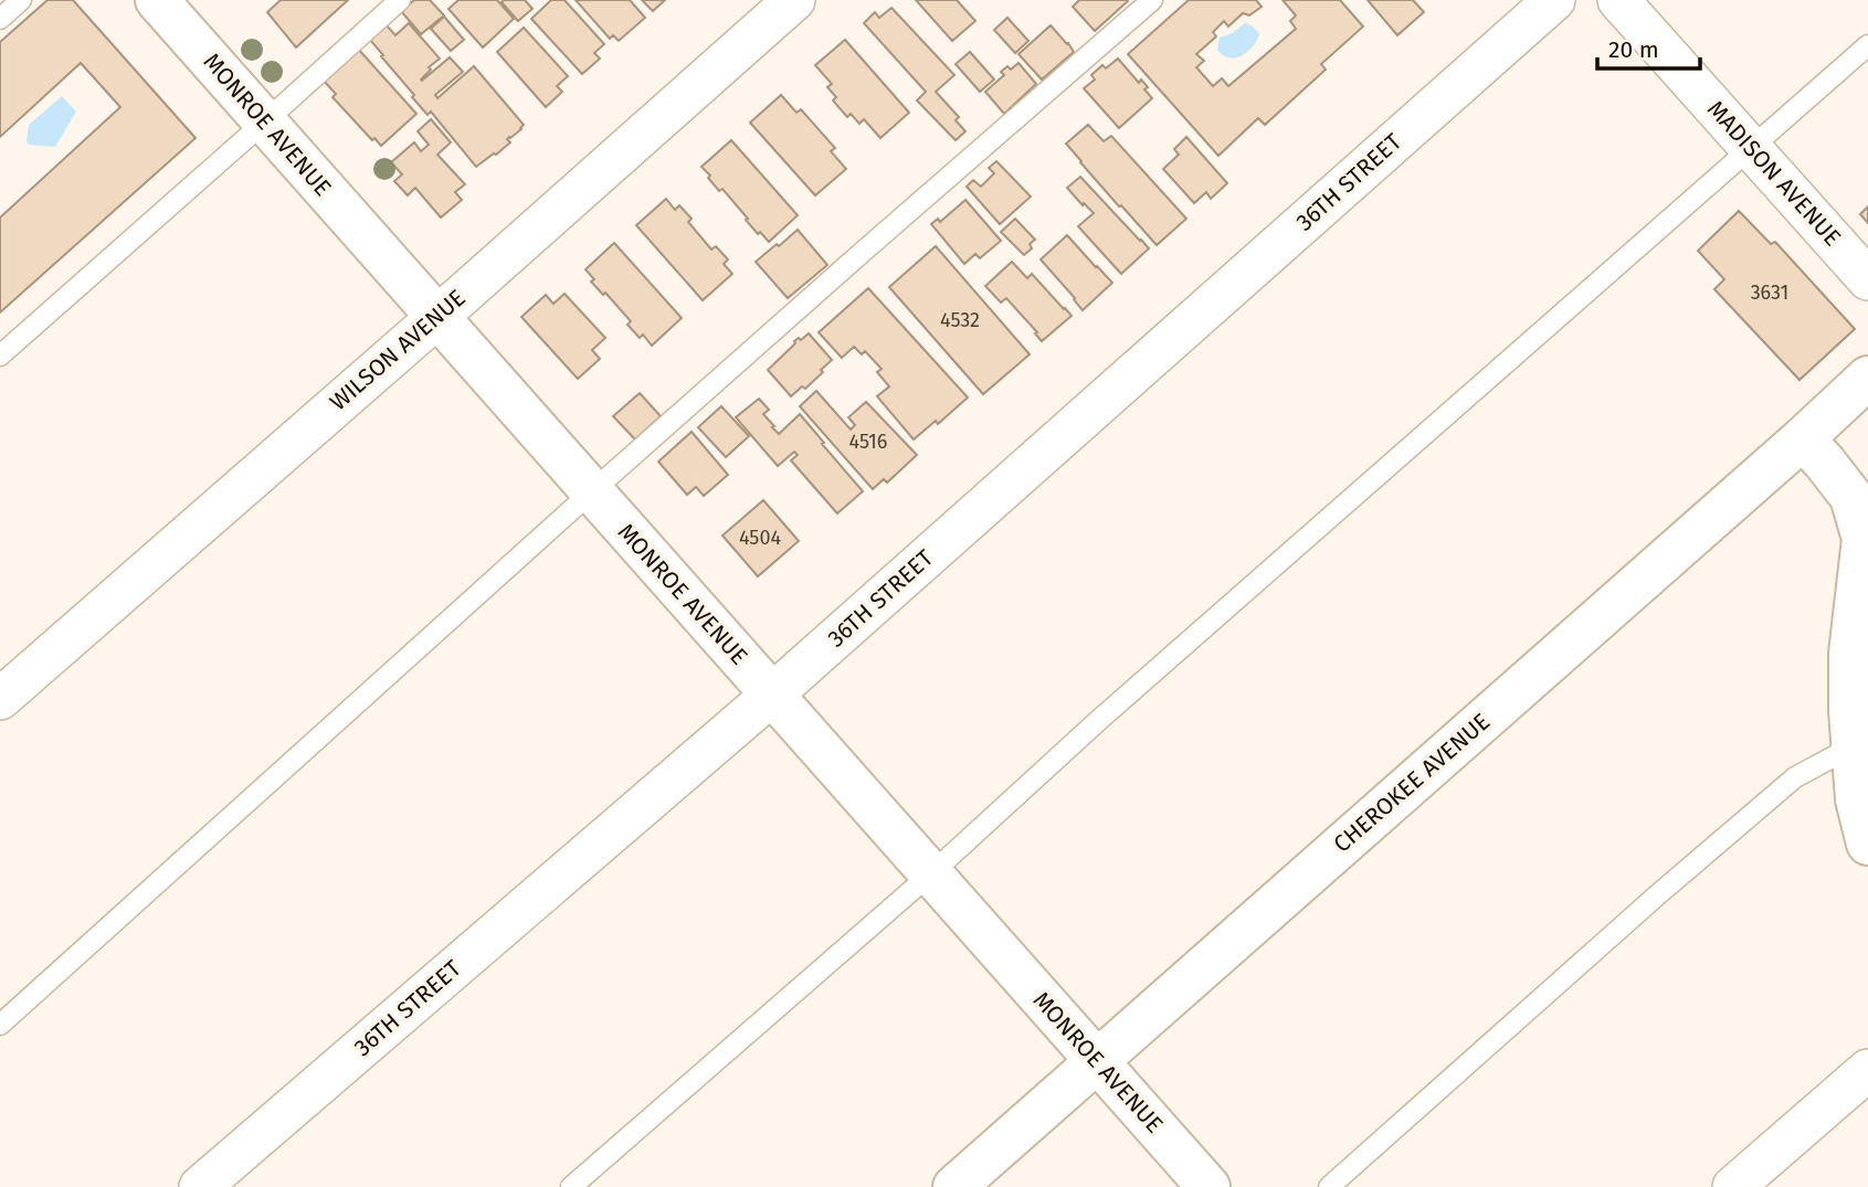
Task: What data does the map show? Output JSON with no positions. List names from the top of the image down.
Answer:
{
  "streets": {
    "street": [
      "MONROE AVENUE",
      "MADISON AVENUE",
      "36TH STREET",
      "WILSON AVENUE",
      "CHEROKEE AVENUE"
    ]
  },
  "crossings": [
    ["MONROE AVENUE", "36TH STREET"],
    ["MONROE AVENUE", "WILSON AVENUE"],
    ["MONROE AVENUE", "CHEROKEE AVENUE"]
  ],
  "house_numbers": [
    "3631",
    "4532",
    "4516",
    "4504"
  ],
  "scale_bar": "20 m"
}
